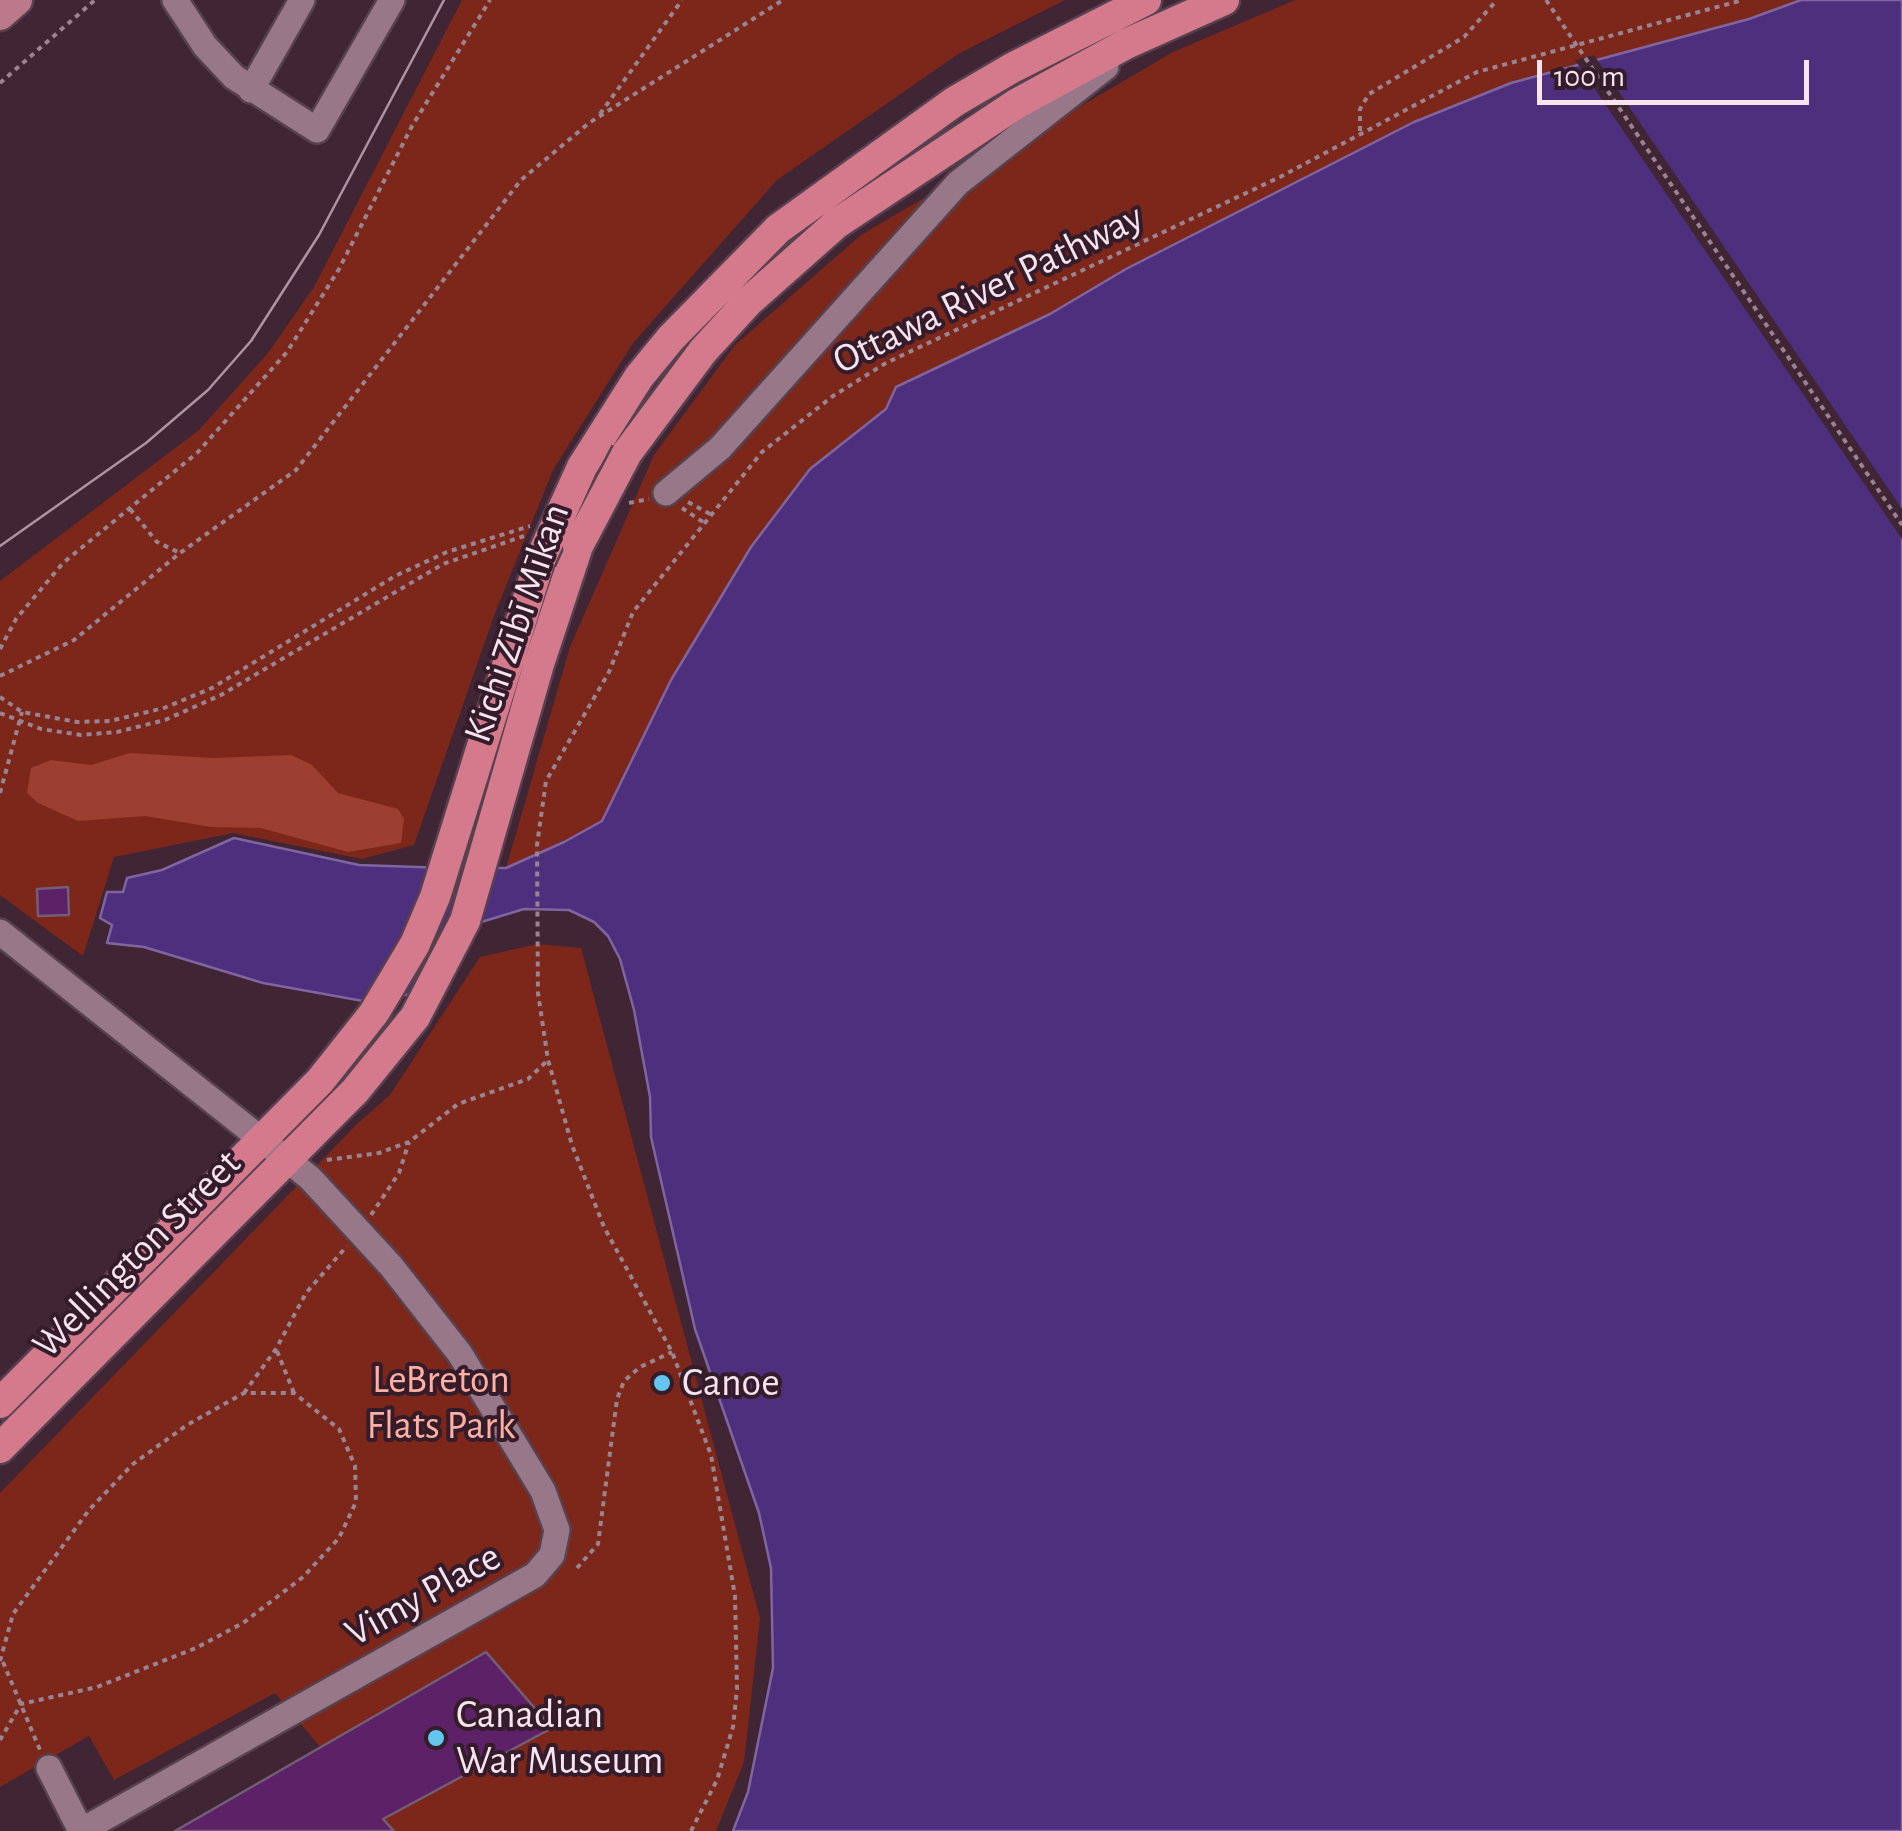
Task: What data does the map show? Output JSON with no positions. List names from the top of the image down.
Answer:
{
  "streets": {
    "highway": ["Kichi Zībī Mīkan", "Wellington Street"],
    "street": ["Vimy Place"],
    "path": ["Ottawa River Pathway"]
  },
  "crossings": [
    ["Kichi Zībī Mīkan", "Wellington Street"],
    ["Kichi Zībī Mīkan", "Vimy Place"],
    ["Wellington Street", "Vimy Place"]
  ],
  "parks": ["LeBreton Flats Park"],
  "places": ["Canoe", "Canadian War Museum"],
  "scale_bar": "100 m"
}
